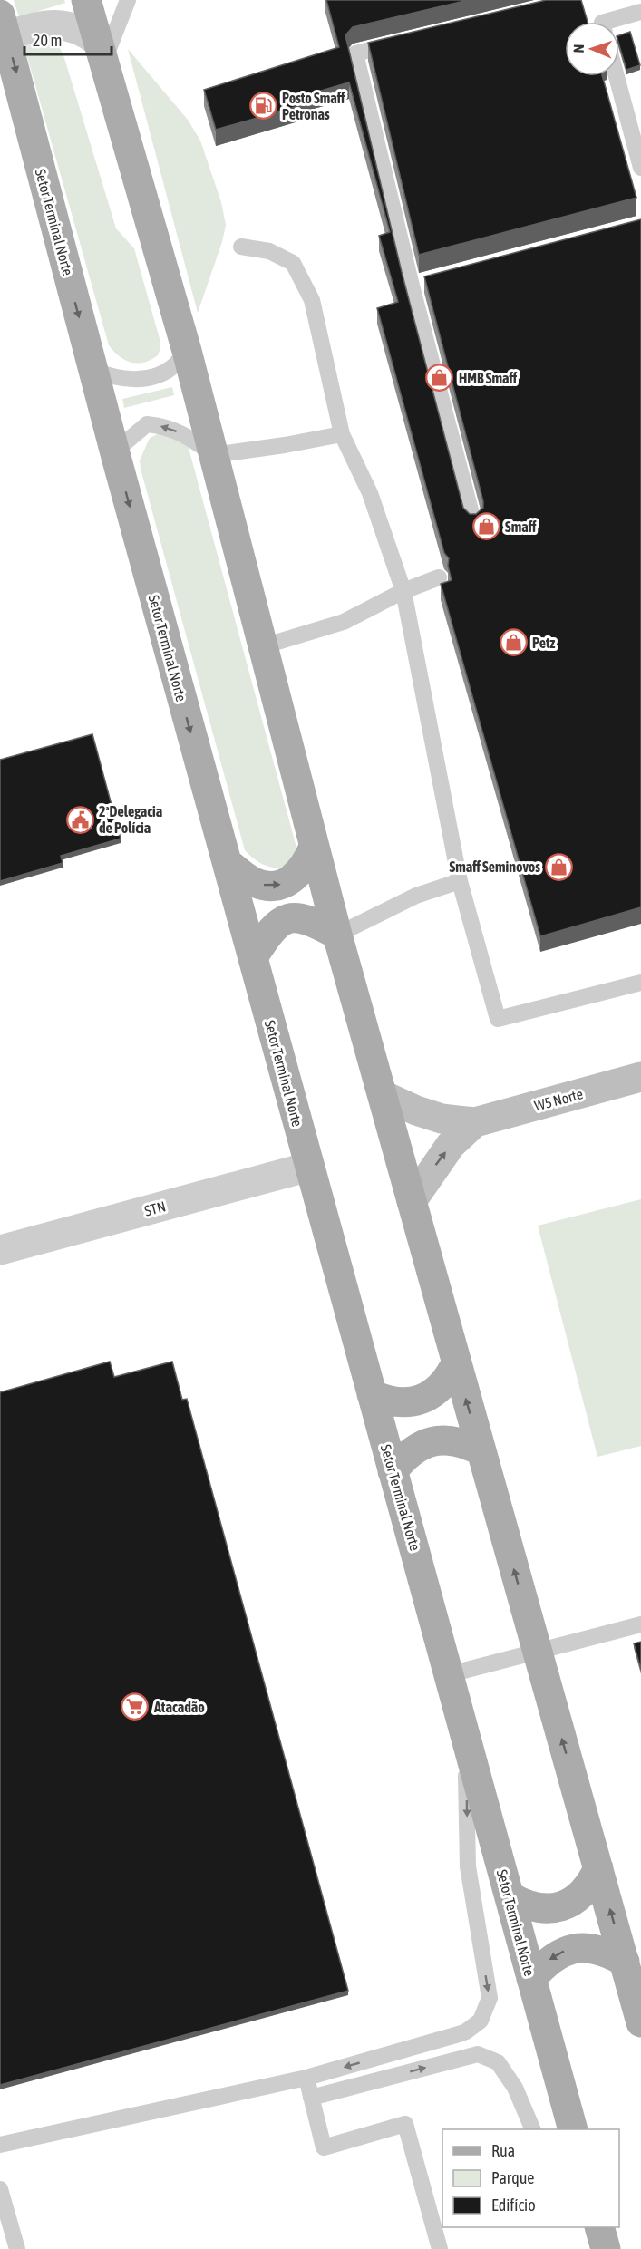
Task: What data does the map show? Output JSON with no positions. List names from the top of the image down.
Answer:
{
  "streets": {
    "main road": ["Setor Terminal Norte", "W5 Norte"],
    "street": ["STN"]
  },
  "crossings": [
    ["Setor Terminal Norte", "STN"]
  ],
  "places": {
    "fuel station": ["Posto Smaff Petronas"],
    "shop": [
      "HMB Smaff",
      "Smaff",
      "Petz",
      "Smaff Seminovos"
    ],
    "public building": ["2ªDelegacia de Polícia"],
    "supermarket": ["Atacadão"]
  },
  "legend": ["Rua", "Parque", "Edifício"],
  "scale_bar": "20 m",
  "north": "left"
}
